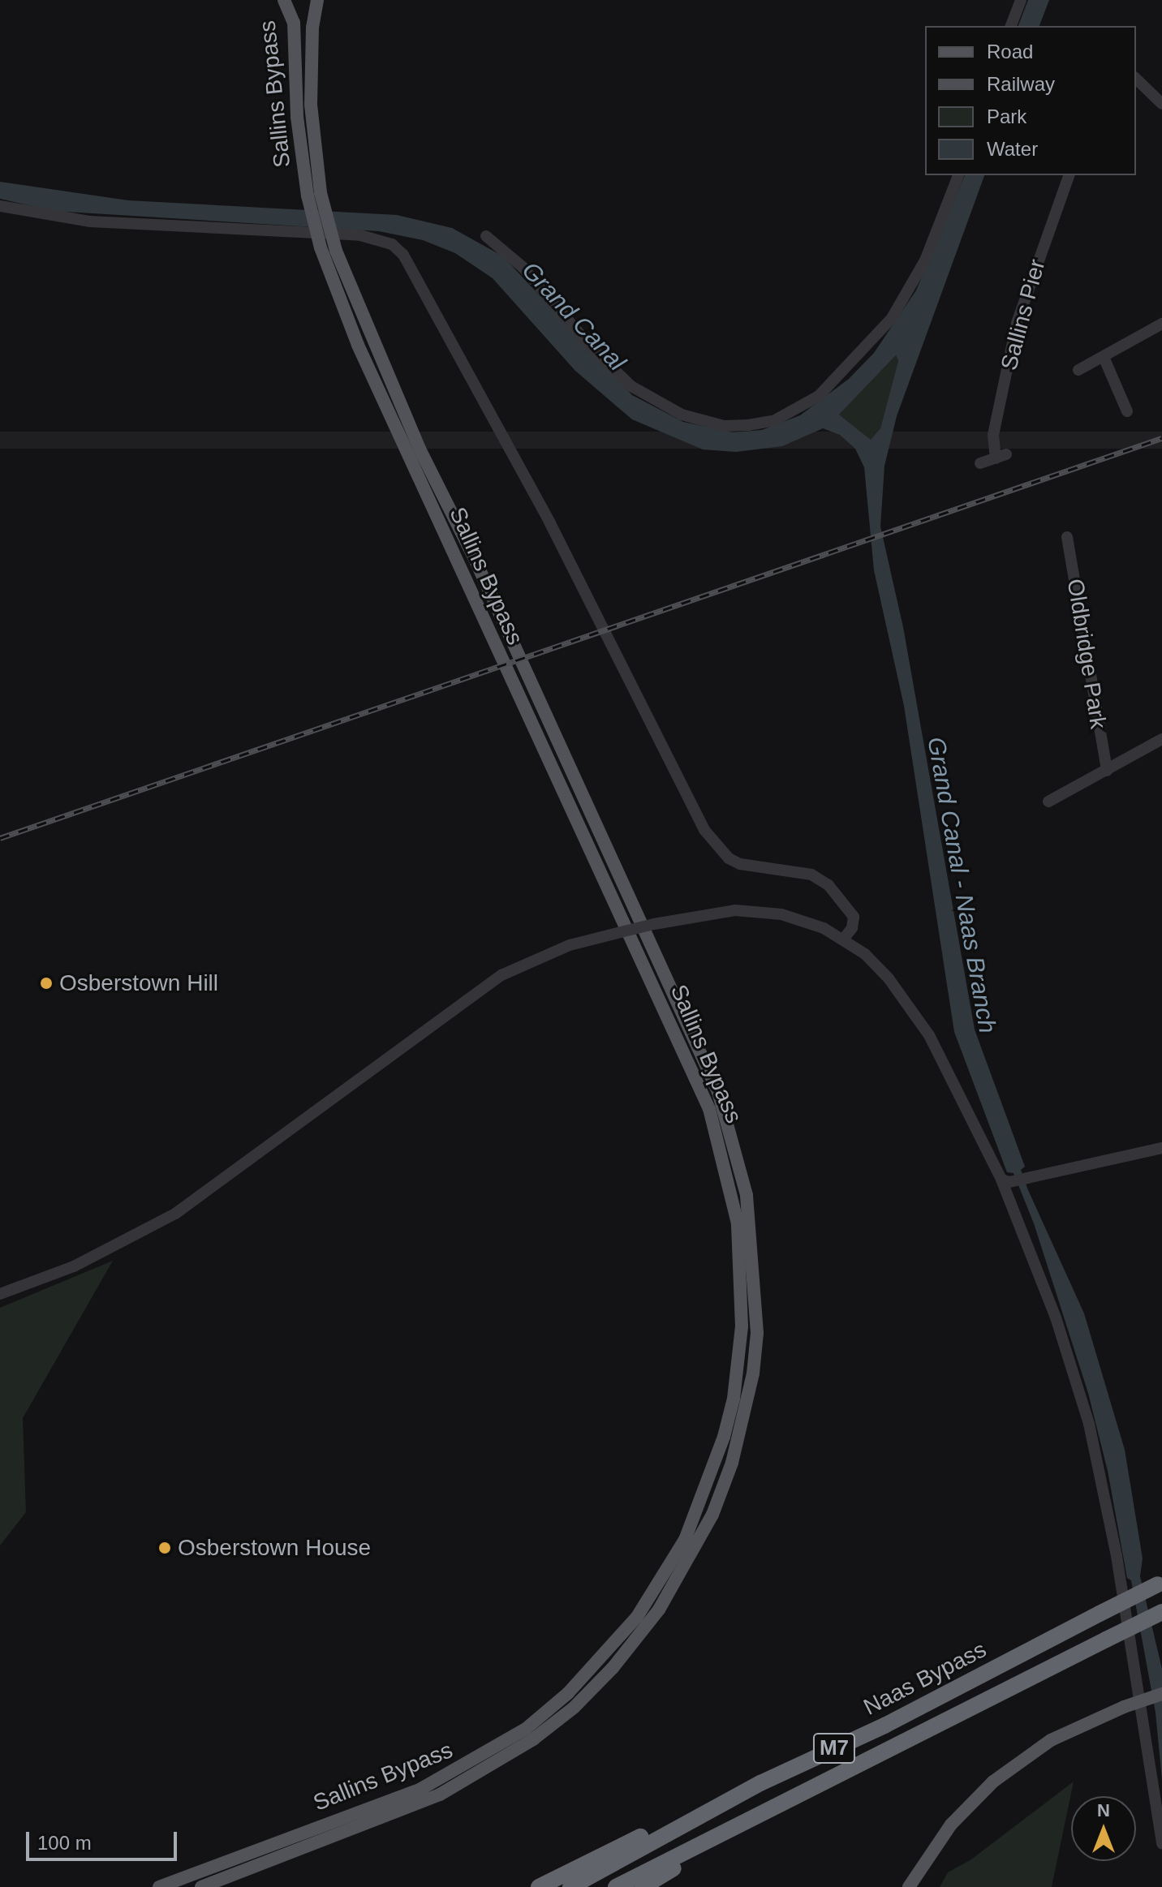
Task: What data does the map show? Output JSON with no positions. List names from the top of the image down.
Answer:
{
  "streets": {
    "highway": ["Naas Bypass", "M7"],
    "main road": ["Sallins Bypass"],
    "street": ["Sallins Pier", "Oldbridge Park"]
  },
  "crossings": [
    ["Naas Bypass", "M7"]
  ],
  "water": ["Grand Canal", "Grand Canal - Naas Branch"],
  "places": ["Osberstown Hill", "Osberstown House"],
  "legend": [
    "Road",
    "Railway",
    "Park",
    "Water"
  ],
  "scale_bar": "100 m",
  "north": "top"
}
